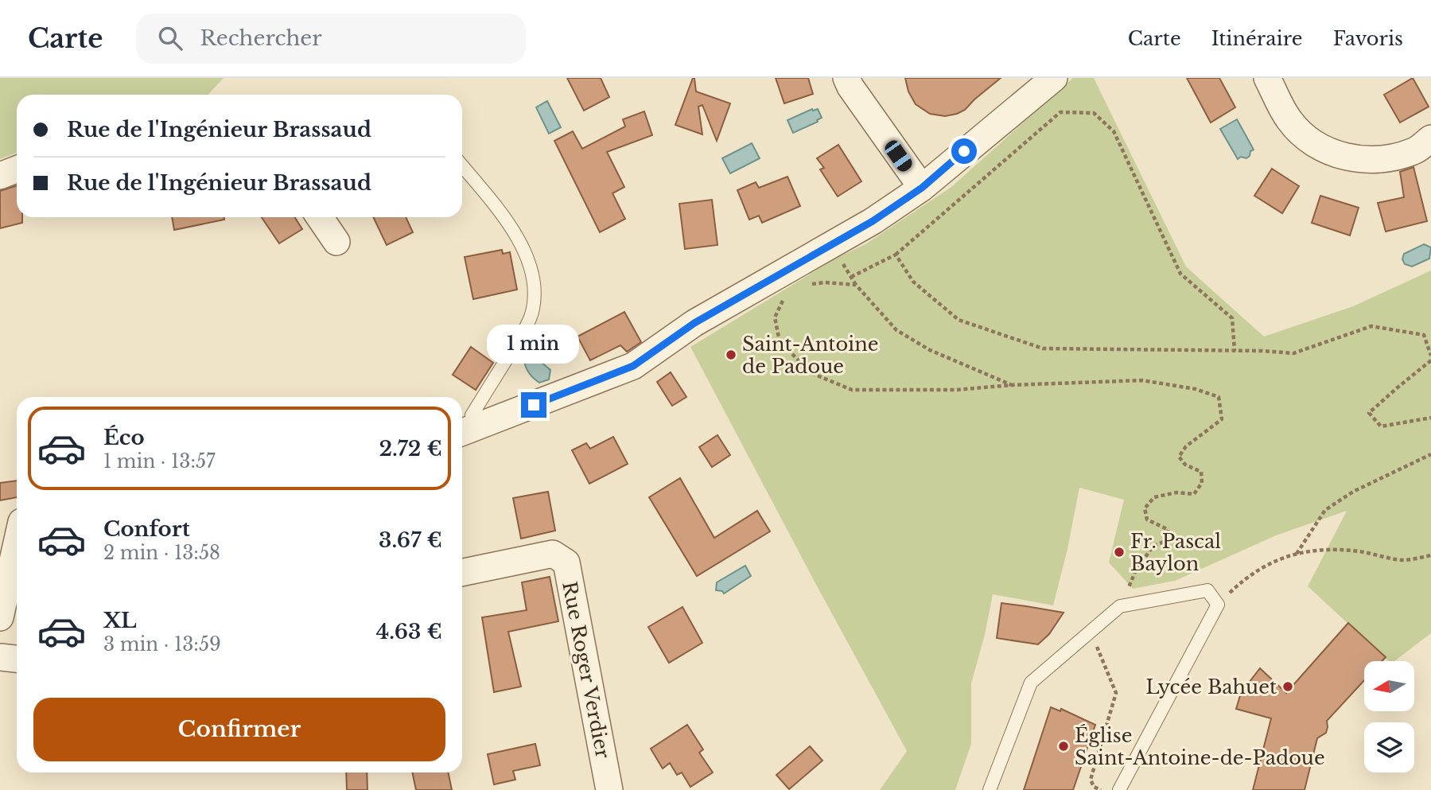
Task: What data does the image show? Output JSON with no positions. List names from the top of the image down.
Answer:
{
  "streets": {
    "street": ["Rue Roger Verdier"]
  },
  "places": [
    "Saint-Antoine de Padoue",
    "Fr. Pascal Baylon",
    "Lycée Bahuet",
    "Église Saint-Antoine-de-Padoue"
  ],
  "north": "left",
  "page": {
    "header": "Carte",
    "search": "Rechercher",
    "nav": ["Carte", "Itinéraire", "Favoris"],
    "banner": ["Rue de l'Ingénieur Brassaud", "Rue de l'Ingénieur Brassaud"],
    "bubble": "1 min",
    "list": [
      {
        "name": "Éco",
        "note": "1 min · 13:57",
        "value": "2.72 €"
      },
      {
        "name": "Confort",
        "note": "2 min · 13:58",
        "value": "3.67 €"
      },
      {
        "name": "XL",
        "note": "3 min · 13:59",
        "value": "4.63 €"
      }
    ],
    "buttons": "Confirmer"
  }
}
